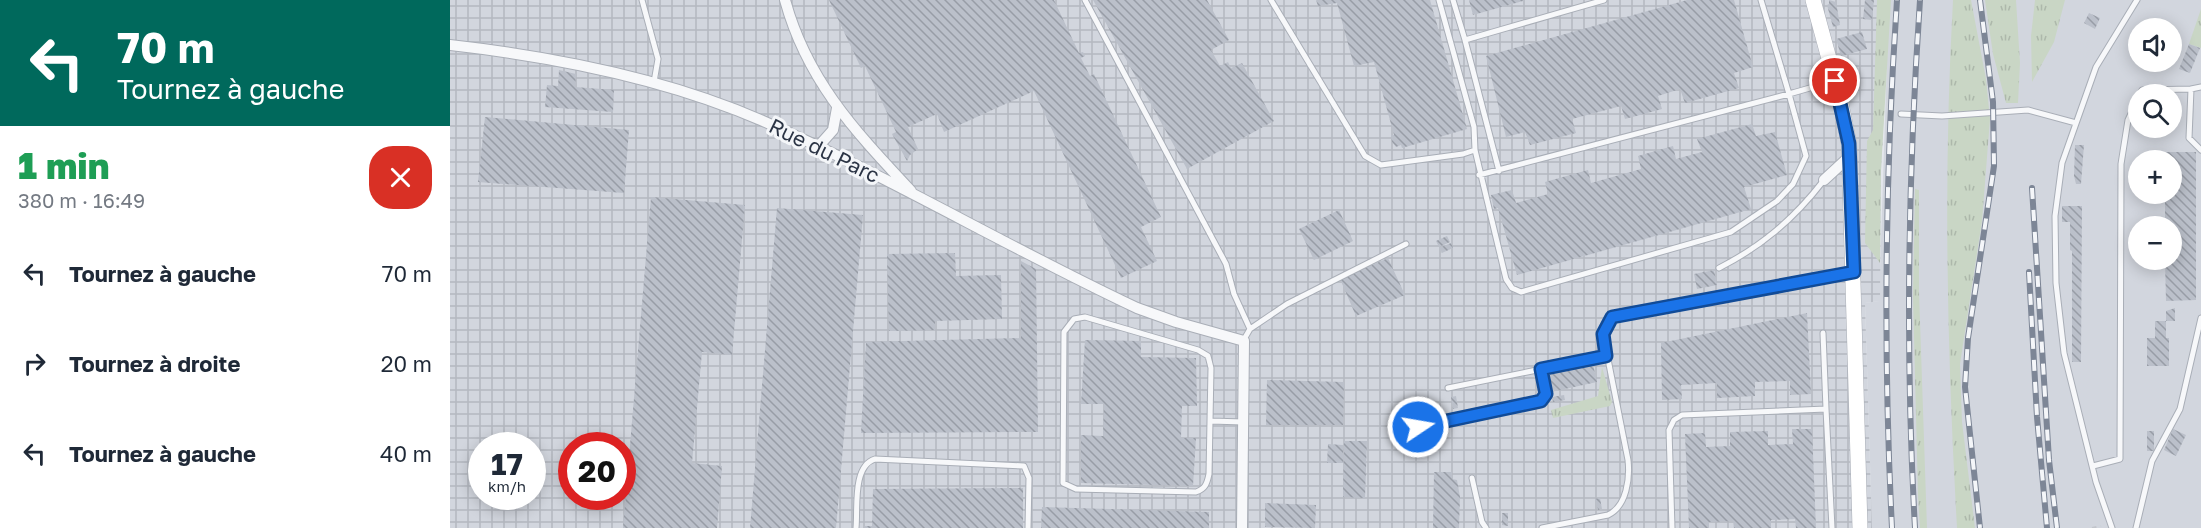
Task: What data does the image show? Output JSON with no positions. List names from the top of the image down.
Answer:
{
  "streets": {
    "street": ["Rue du Parc"]
  },
  "page": {
    "turn": ["70 m", "Tournez à gauche"],
    "map_buttons": ["+", "−"],
    "heading": ["1 min", "380 m · 16:49"],
    "list": [
      {
        "name": "Tournez à gauche",
        "value": "70 m"
      },
      {
        "name": "Tournez à droite",
        "value": "20 m"
      },
      {
        "name": "Tournez à gauche",
        "value": "40 m"
      }
    ],
    "speed": "17 km/h",
    "limit": "20"
  }
}
